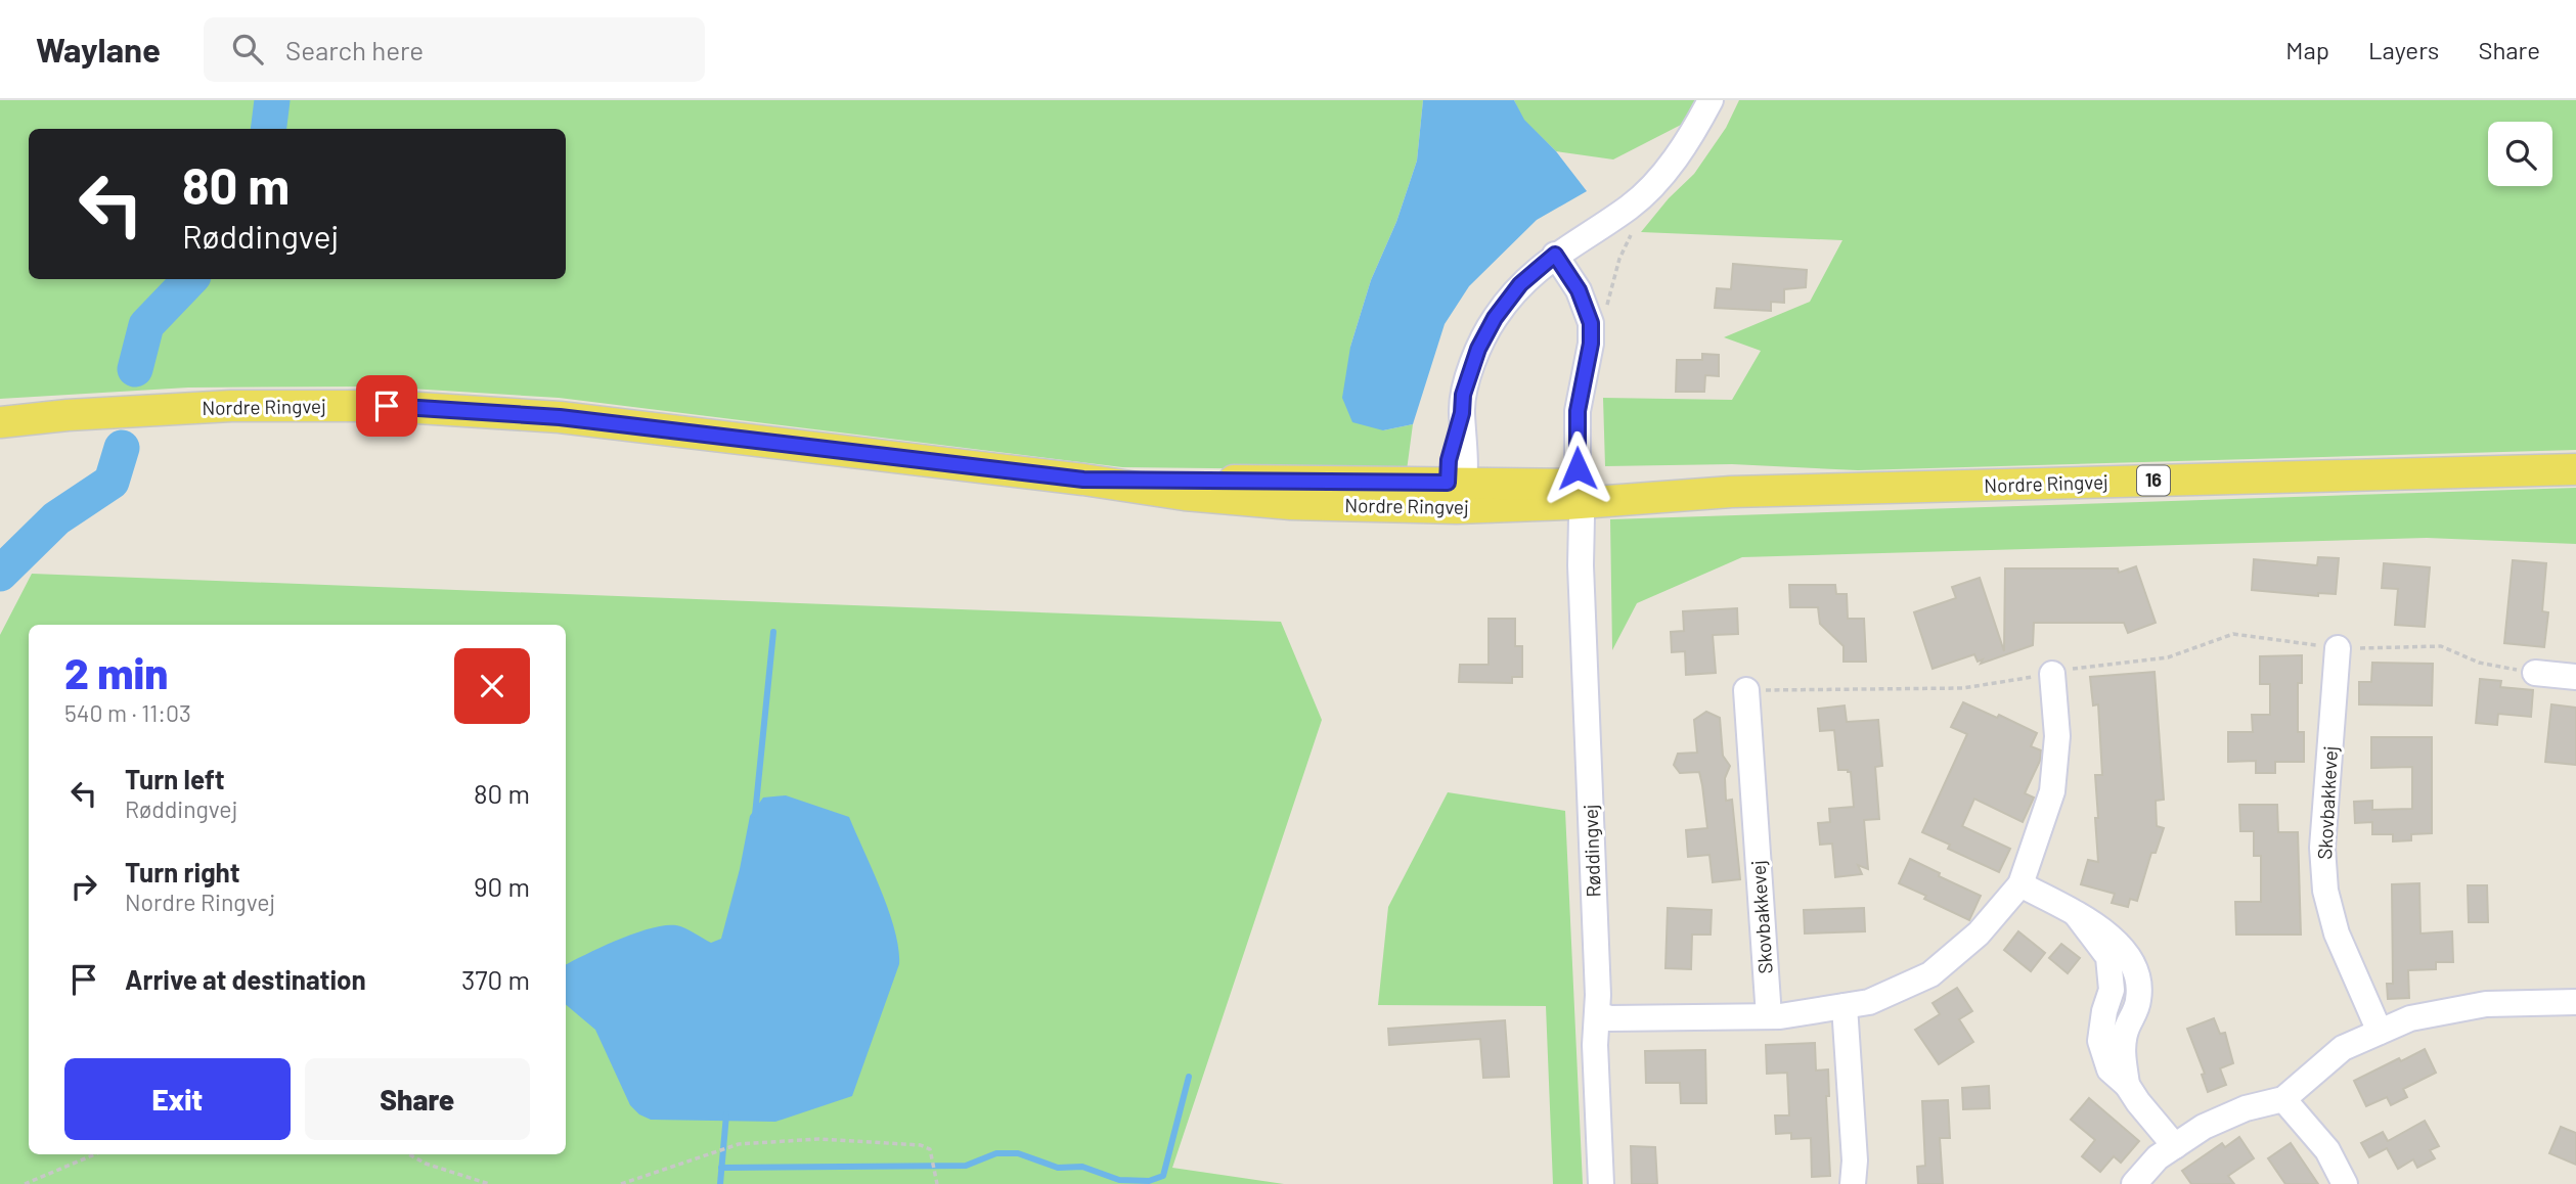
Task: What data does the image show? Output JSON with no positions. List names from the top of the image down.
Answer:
{
  "streets": {
    "main road": ["Nordre Ringvej", "16"],
    "street": ["Skovbakkevej", "Røddingvej"]
  },
  "page": {
    "header": "Waylane",
    "search": "Search here",
    "nav": ["Map", "Layers", "Share"],
    "turn": ["80 m", "Røddingvej"],
    "heading": ["2 min", "540 m · 11:03"],
    "list": [
      {
        "name": "Turn left",
        "note": "Røddingvej",
        "value": "80 m"
      },
      {
        "name": "Turn right",
        "note": "Nordre Ringvej",
        "value": "90 m"
      },
      {
        "name": "Arrive at destination",
        "value": "370 m"
      }
    ],
    "buttons": ["Exit", "Share"]
  }
}
